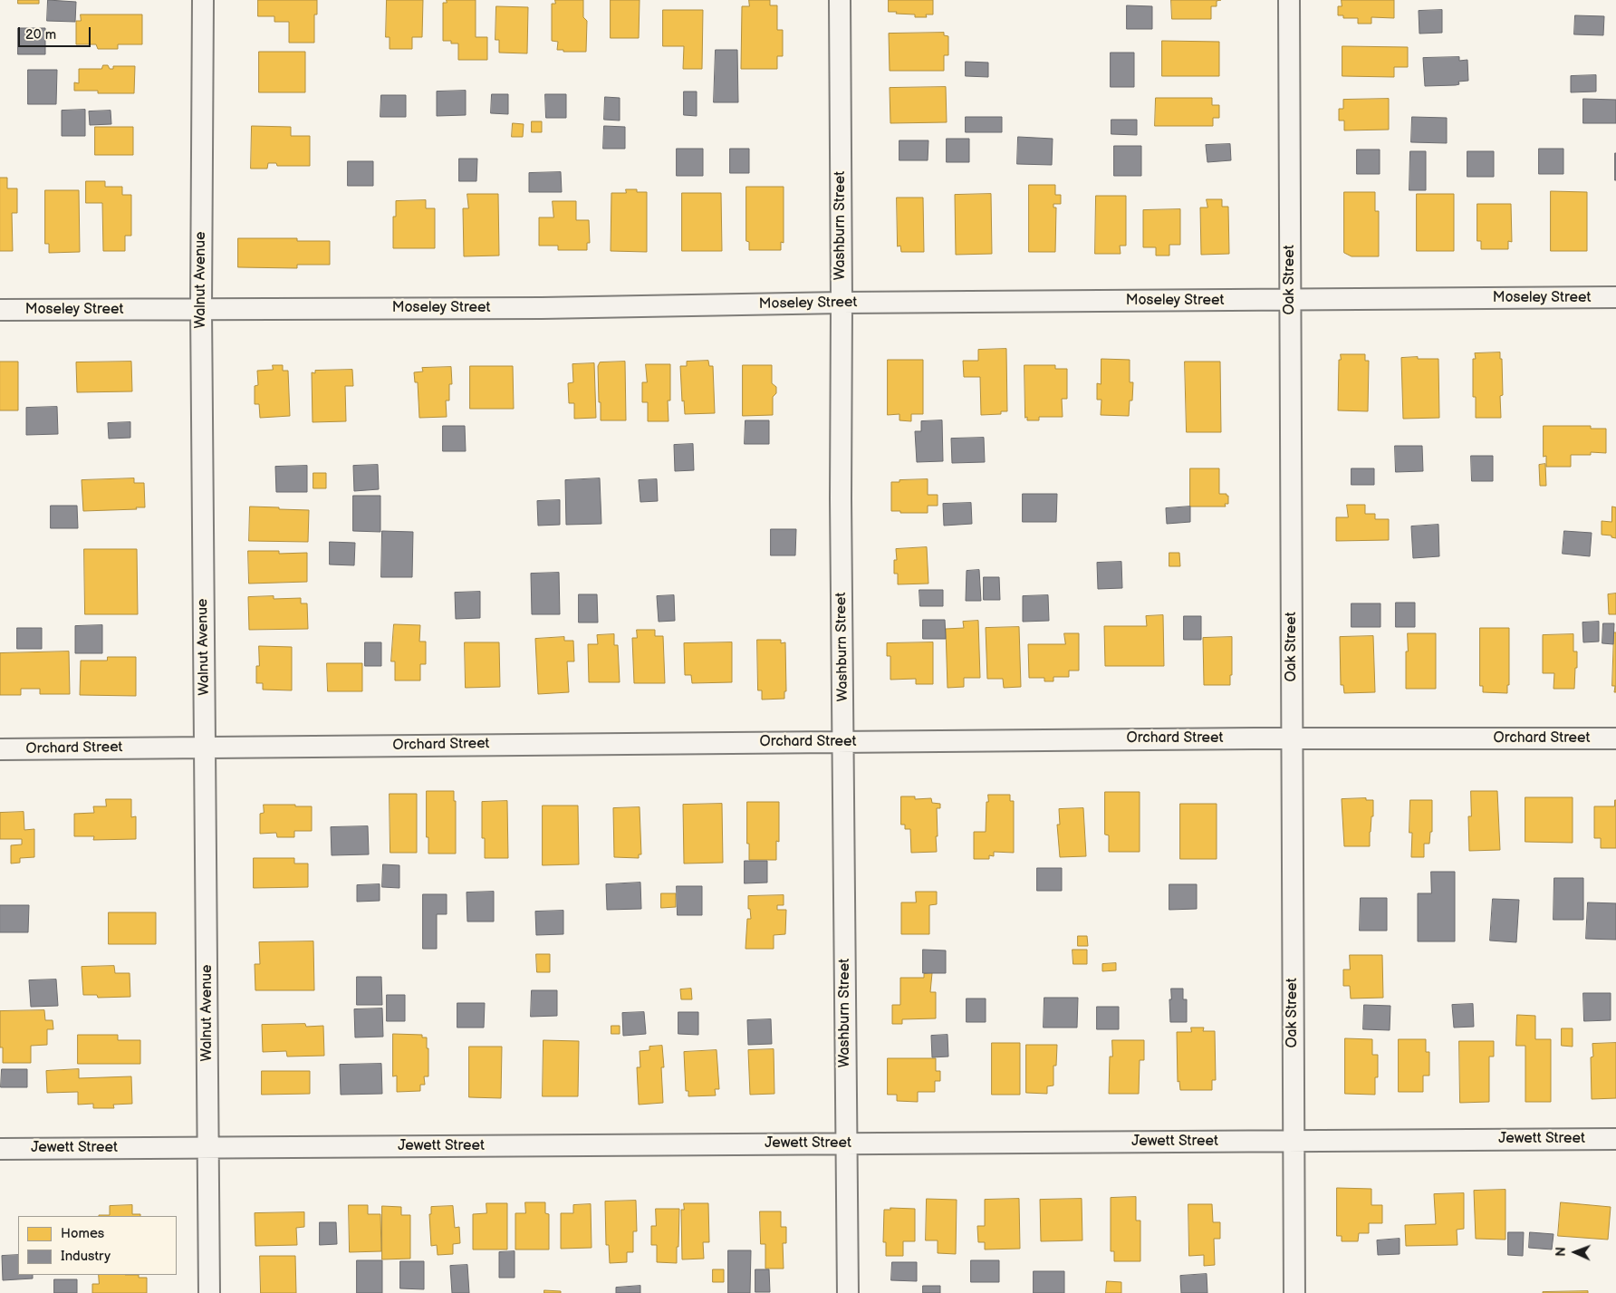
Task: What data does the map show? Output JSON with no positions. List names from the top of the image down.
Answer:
{
  "streets": {
    "street": [
      "Washburn Street",
      "Walnut Avenue",
      "Oak Street",
      "Moseley Street",
      "Orchard Street",
      "Jewett Street"
    ]
  },
  "crossings": [
    ["Washburn Street", "Moseley Street"],
    ["Washburn Street", "Orchard Street"],
    ["Washburn Street", "Jewett Street"],
    ["Walnut Avenue", "Moseley Street"],
    ["Walnut Avenue", "Orchard Street"],
    ["Walnut Avenue", "Jewett Street"],
    ["Oak Street", "Moseley Street"],
    ["Oak Street", "Orchard Street"],
    ["Oak Street", "Jewett Street"]
  ],
  "legend": ["Homes", "Industry"],
  "scale_bar": "20 m",
  "north": "left"
}
